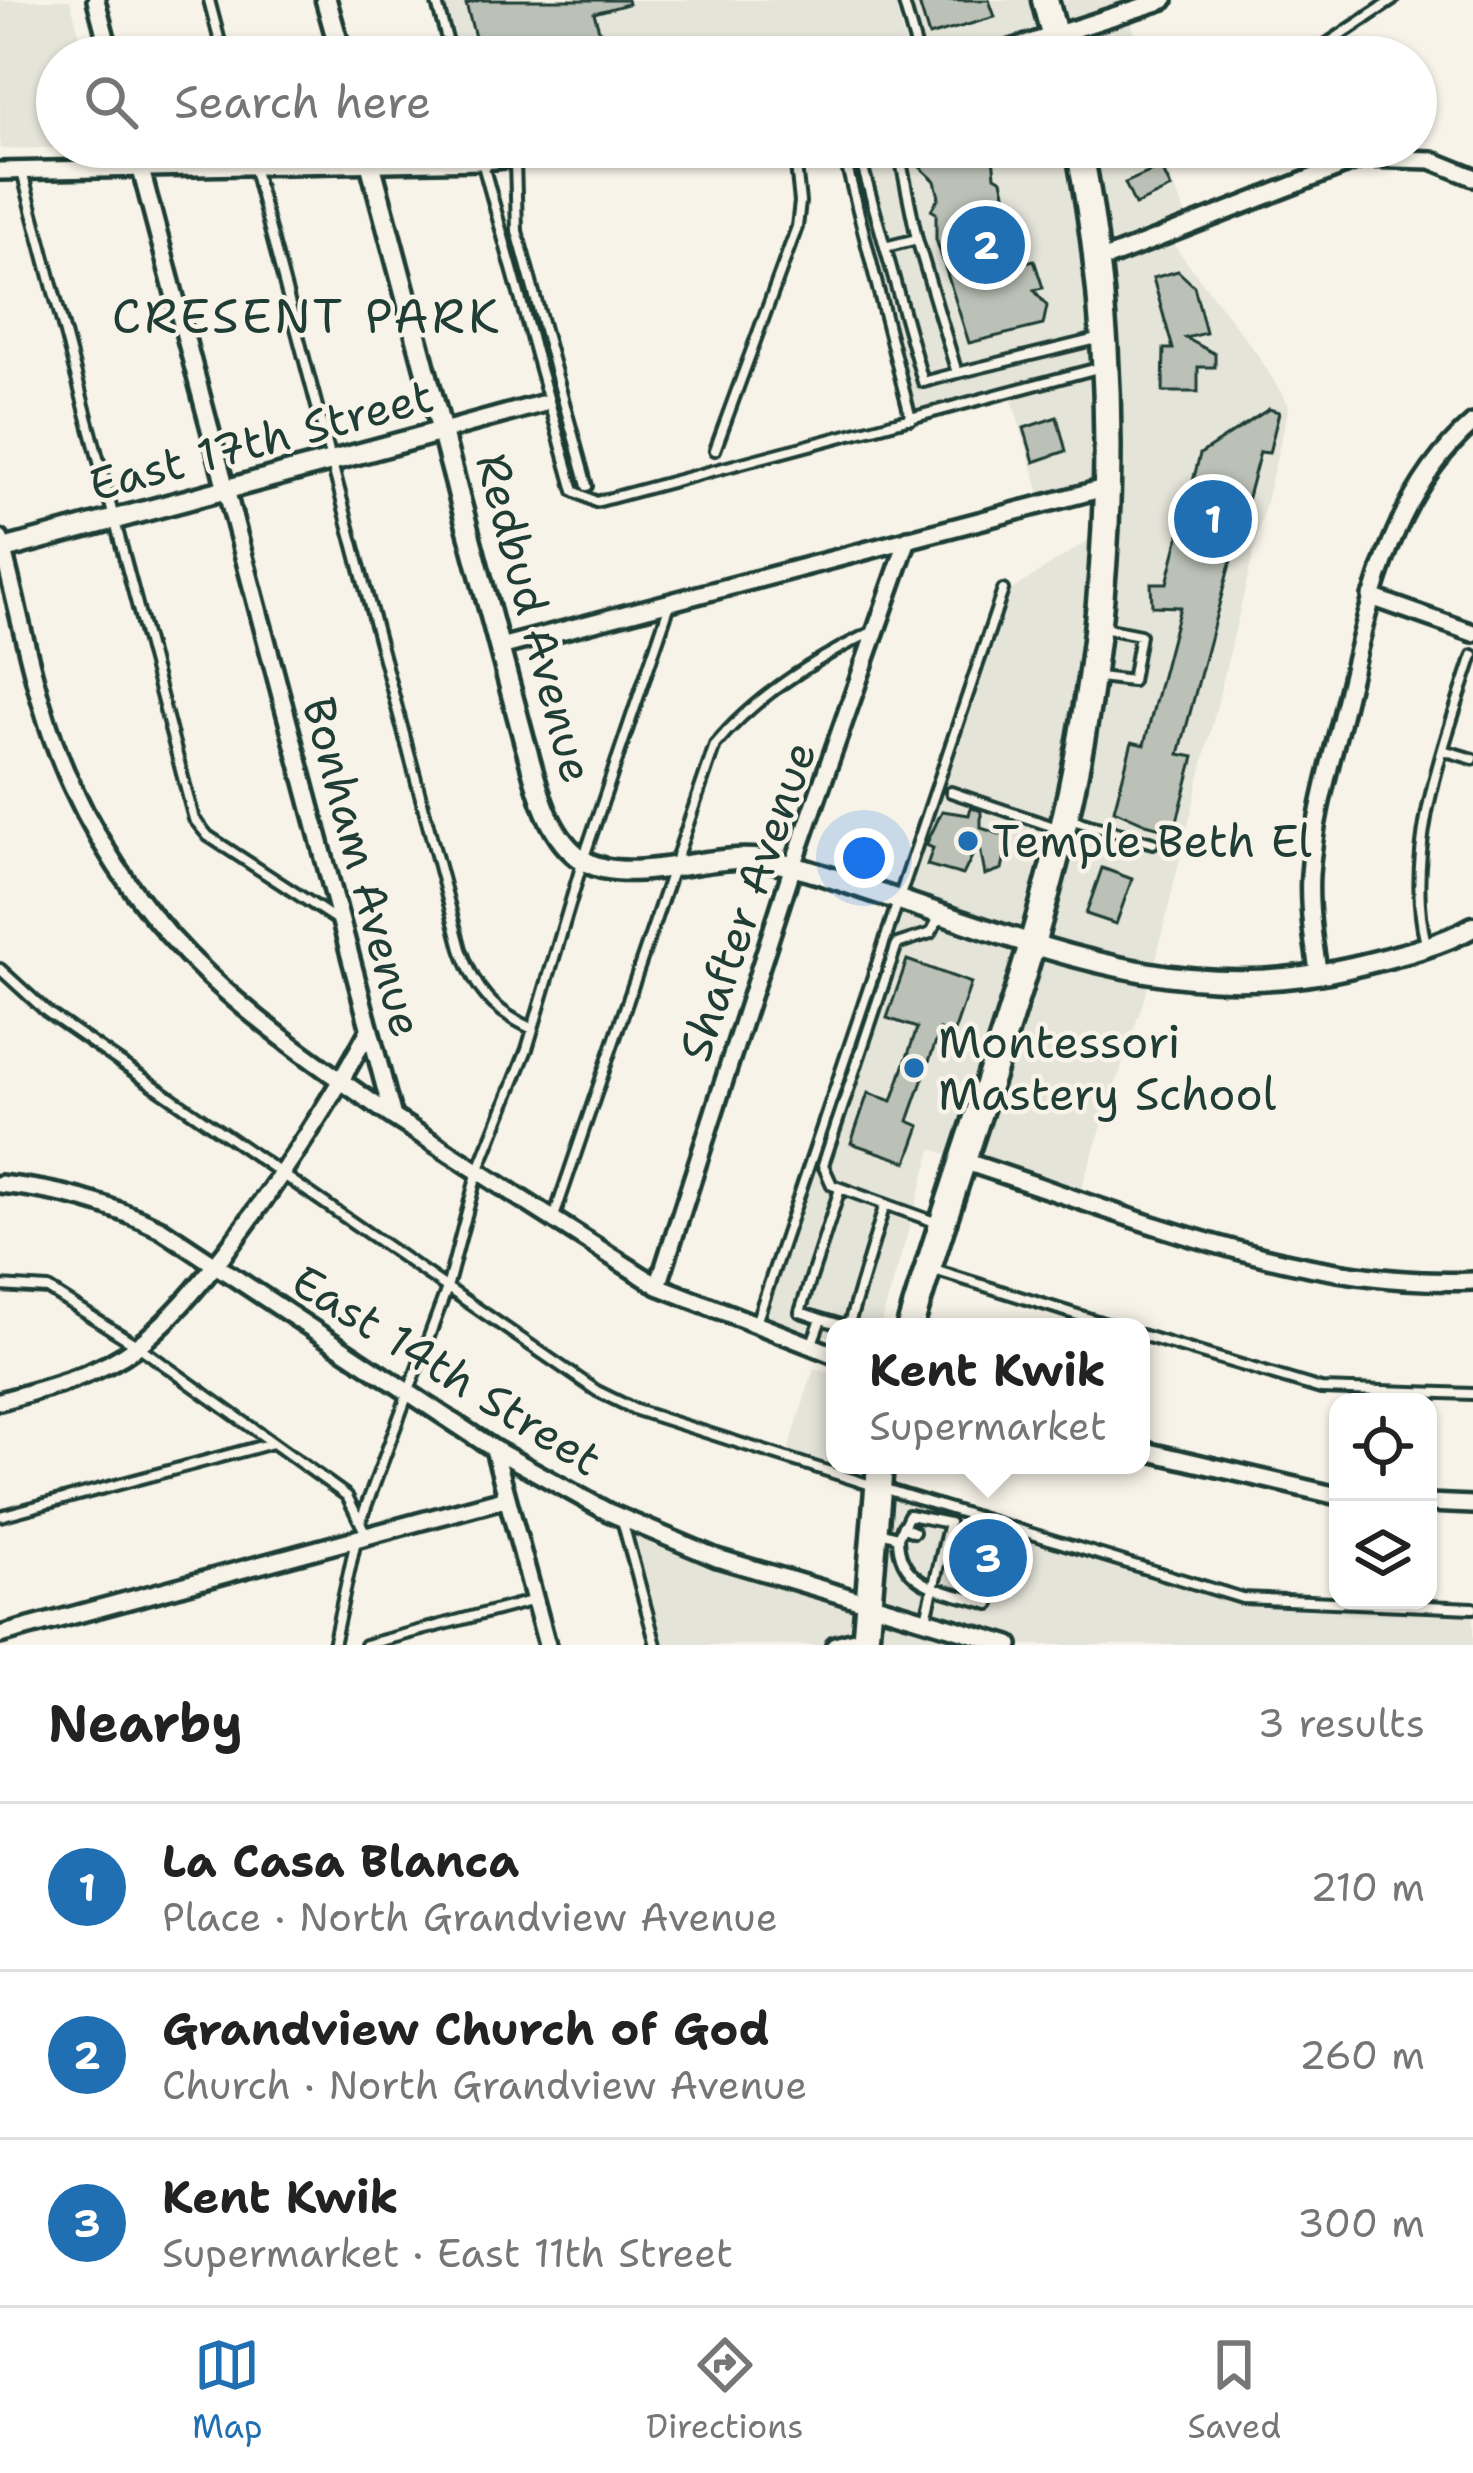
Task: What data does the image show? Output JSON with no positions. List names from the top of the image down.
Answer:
{
  "streets": {
    "street": [
      "East 17th Street",
      "Redbud Avenue",
      "Bonham Avenue",
      "Shafter Avenue",
      "East 14th Street"
    ]
  },
  "crossings": [
    ["East 17th Street", "Redbud Avenue"],
    ["East 17th Street", "Bonham Avenue"]
  ],
  "districts": ["CRESENT PARK"],
  "places": ["Temple Beth El", "Montessori Mastery School"],
  "page": {
    "search": "Search here",
    "pins": ["2", "1", "3"],
    "popup": ["Kent Kwik", "Supermarket"],
    "heading": ["Nearby", "3 results"],
    "list": [
      {
        "mark": "1",
        "name": "La Casa Blanca",
        "note": "Place · North Grandview Avenue",
        "value": "210 m"
      },
      {
        "mark": "2",
        "name": "Grandview Church of God",
        "note": "Church · North Grandview Avenue",
        "value": "260 m"
      },
      {
        "mark": "3",
        "name": "Kent Kwik",
        "note": "Supermarket · East 11th Street",
        "value": "300 m"
      }
    ],
    "nav": ["Map", "Directions", "Saved"]
  }
}
